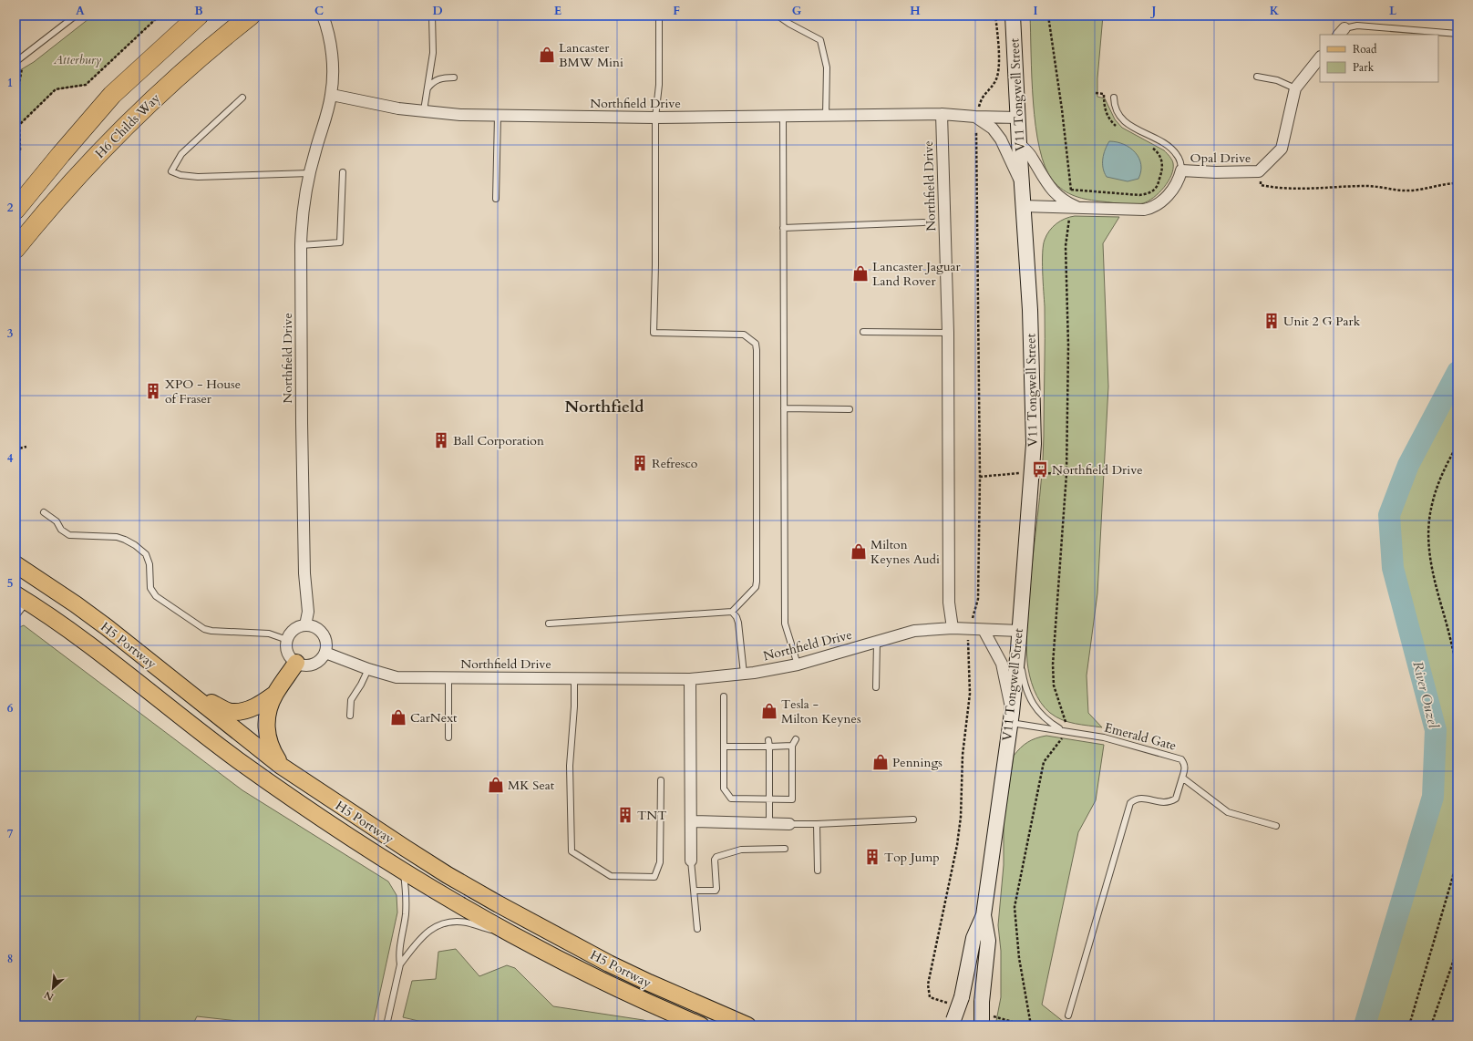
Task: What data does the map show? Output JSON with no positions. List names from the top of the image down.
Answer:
{
  "streets": {
    "highway": ["H6 Childs Way"],
    "main road": ["H5 Portway"],
    "street": ["V11 Tongwell Street", "Northfield Drive", "Opal Drive"],
    "lane": ["Emerald Gate"]
  },
  "crossings": [
    ["V11 Tongwell Street", "Northfield Drive"],
    ["V11 Tongwell Street", "Opal Drive"],
    ["V11 Tongwell Street", "Emerald Gate"]
  ],
  "districts": ["Northfield"],
  "water": ["River Ouzel"],
  "parks": ["Atterbury"],
  "places": {
    "shop": [
      "Lancaster BMW Mini",
      "Lancaster Jaguar Land Rover",
      "Milton Keynes Audi",
      "Tesla - Milton Keynes",
      "CarNext",
      "Pennings",
      "MK Seat"
    ],
    "building": [
      "Unit 2 G Park",
      "XPO - House of Fraser",
      "Ball Corporation",
      "Refresco",
      "TNT",
      "Top Jump"
    ],
    "bus stop": ["Northfield Drive"]
  },
  "legend": ["Road", "Park"],
  "north": "bottom left",
  "grid": {
    "columns": [
      "A",
      "B",
      "C",
      "D",
      "E",
      "F",
      "G",
      "H",
      "I",
      "J",
      "K",
      "L"
    ],
    "rows": [
      "1",
      "2",
      "3",
      "4",
      "5",
      "6",
      "7",
      "8"
    ]
  }
}
